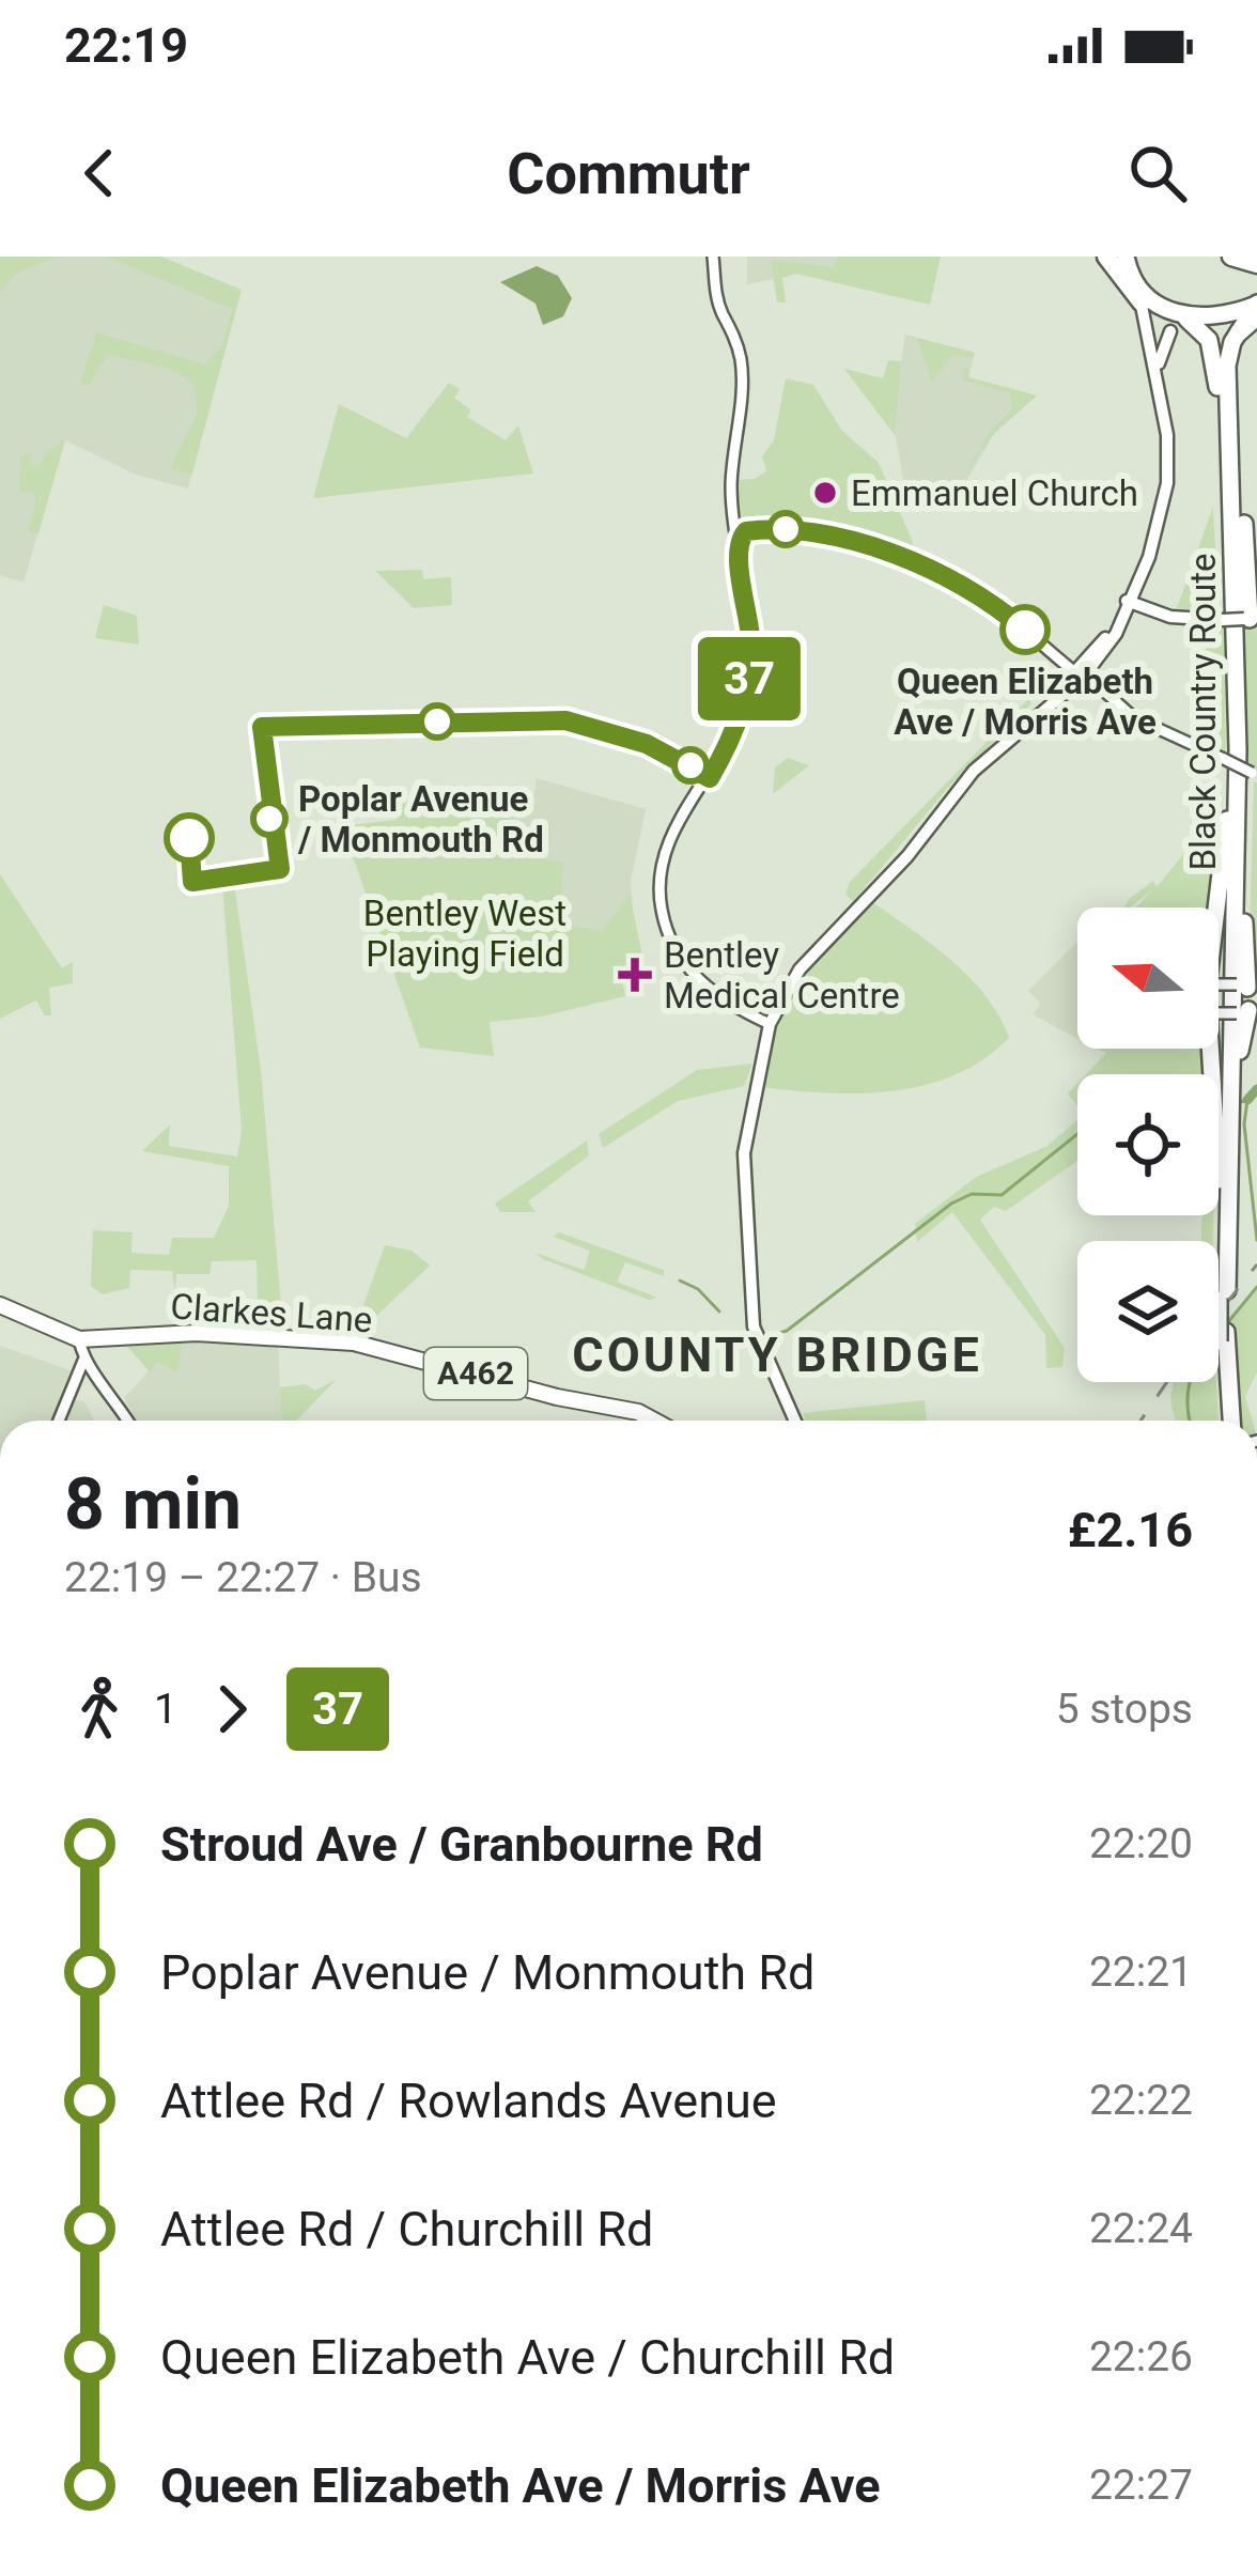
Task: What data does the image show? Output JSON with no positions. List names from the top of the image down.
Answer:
{
  "streets": {
    "highway": ["Black Country Route"],
    "main road": ["Clarkes Lane", "A462"]
  },
  "crossings": [
    ["Clarkes Lane", "A462"]
  ],
  "districts": ["COUNTY BRIDGE"],
  "parks": ["Bentley West Playing Field"],
  "places": {
    "other": ["Emmanuel Church", "Queen Elizabeth Ave / Morris Ave", "Poplar Avenue / Monmouth Rd"],
    "health": ["Bentley Medical Centre"]
  },
  "lines": ["bus line 37"],
  "north": "left",
  "page": {
    "status": "22:19",
    "header": "Commutr",
    "on_map": "37",
    "heading": ["8 min", "22:19 – 22:27 · Bus", "£2.16"],
    "legs": ["1", "37", "5 stops"],
    "list": [
      {
        "name": "Stroud Ave / Granbourne Rd",
        "value": "22:20"
      },
      {
        "name": "Poplar Avenue / Monmouth Rd",
        "value": "22:21"
      },
      {
        "name": "Attlee Rd / Rowlands Avenue",
        "value": "22:22"
      },
      {
        "name": "Attlee Rd / Churchill Rd",
        "value": "22:24"
      },
      {
        "name": "Queen Elizabeth Ave / Churchill Rd",
        "value": "22:26"
      },
      {
        "name": "Queen Elizabeth Ave / Morris Ave",
        "value": "22:27"
      }
    ]
  }
}
